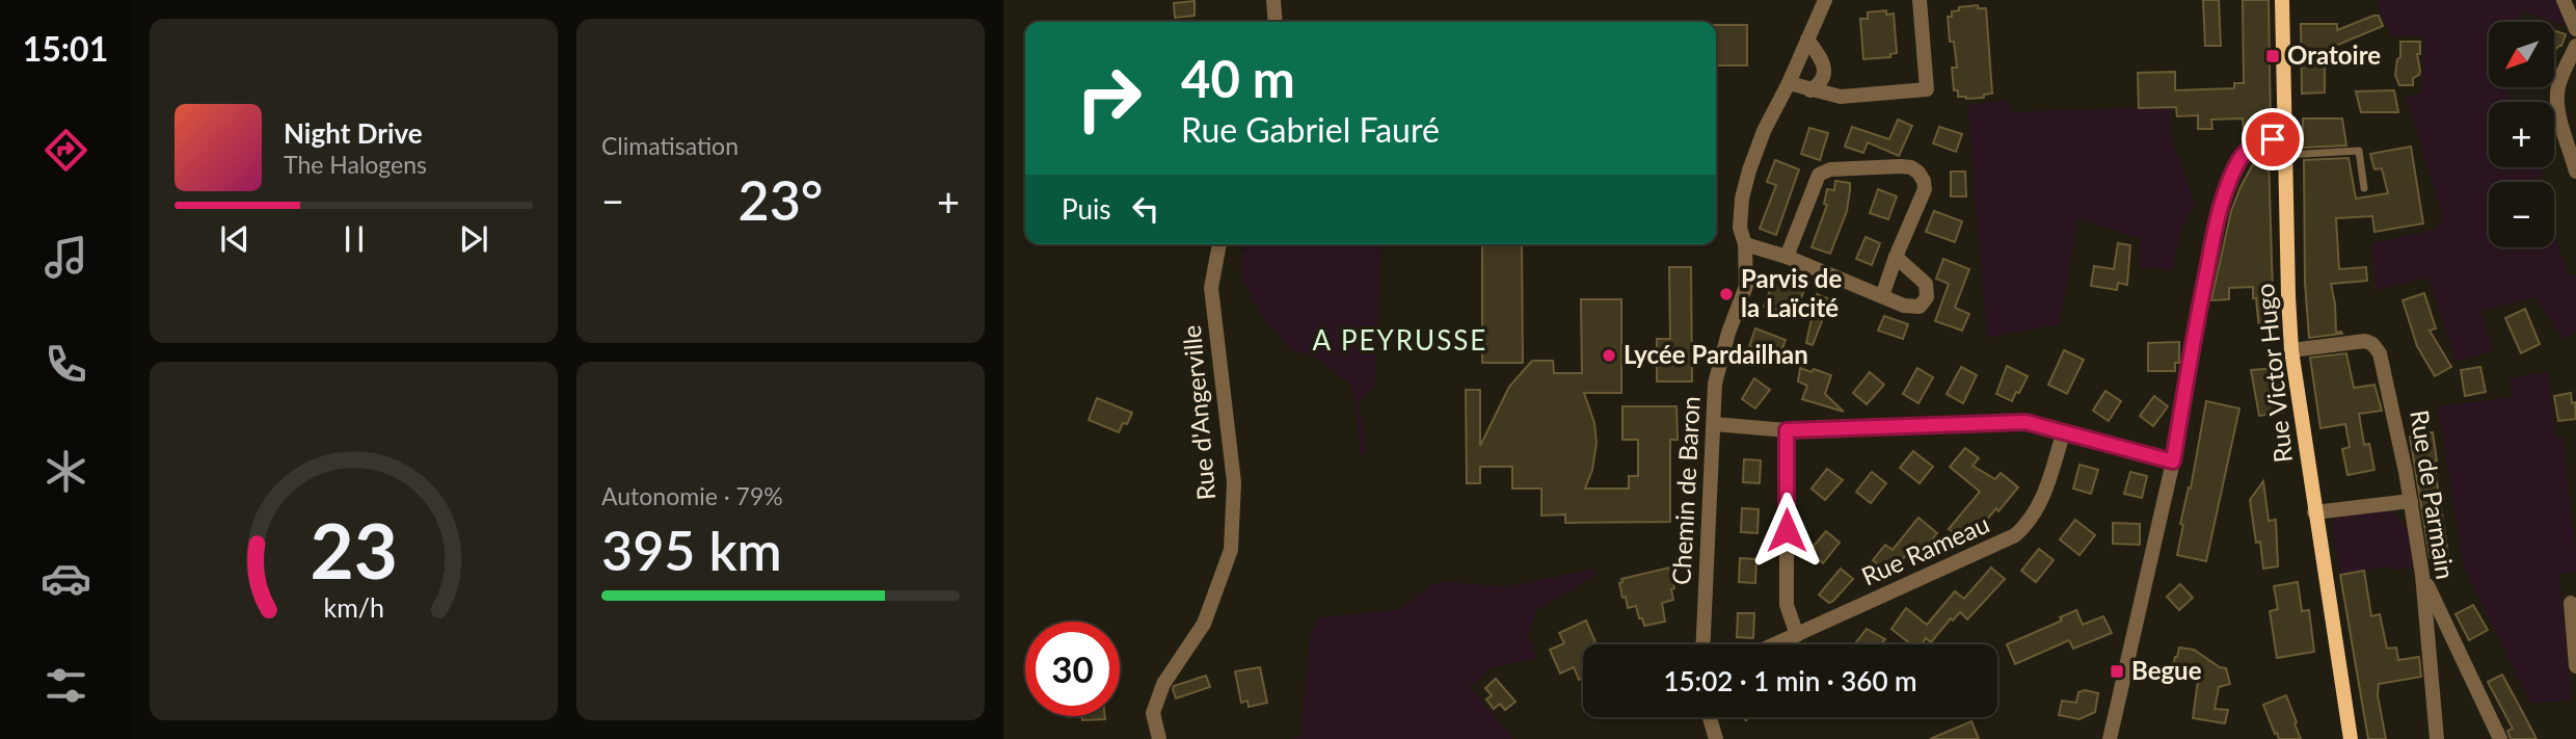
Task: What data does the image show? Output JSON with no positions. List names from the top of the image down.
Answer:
{
  "streets": {
    "main road": ["Rue Victor Hugo"],
    "street": [
      "Rue d'Angerville",
      "Chemin de Baron",
      "Rue de Parmain",
      "Rue Rameau"
    ]
  },
  "crossings": [
    ["Rue Victor Hugo", "Rue de Parmain"]
  ],
  "districts": ["A PEYRUSSE"],
  "places": {
    "transit": ["Oratoire", "Begue"],
    "other": ["Parvis de la Laïcité", "Lycée Pardailhan"]
  },
  "north": "bottom left",
  "page": {
    "tabs": "15:01",
    "tile": [
      "Climatisation",
      ["Autonomie · 79%", "395 km"]
    ],
    "map_buttons": ["+", "−"],
    "turn": ["40 m", "Rue Gabriel Fauré"],
    "song": ["Night Drive", "The Halogens"],
    "heat": ["−", "23°", "+"],
    "then": "Puis",
    "limit": "30",
    "trip": "15:02 · 1 min · 360 m",
    "gauge": ["23", "km/h"]
  }
}
